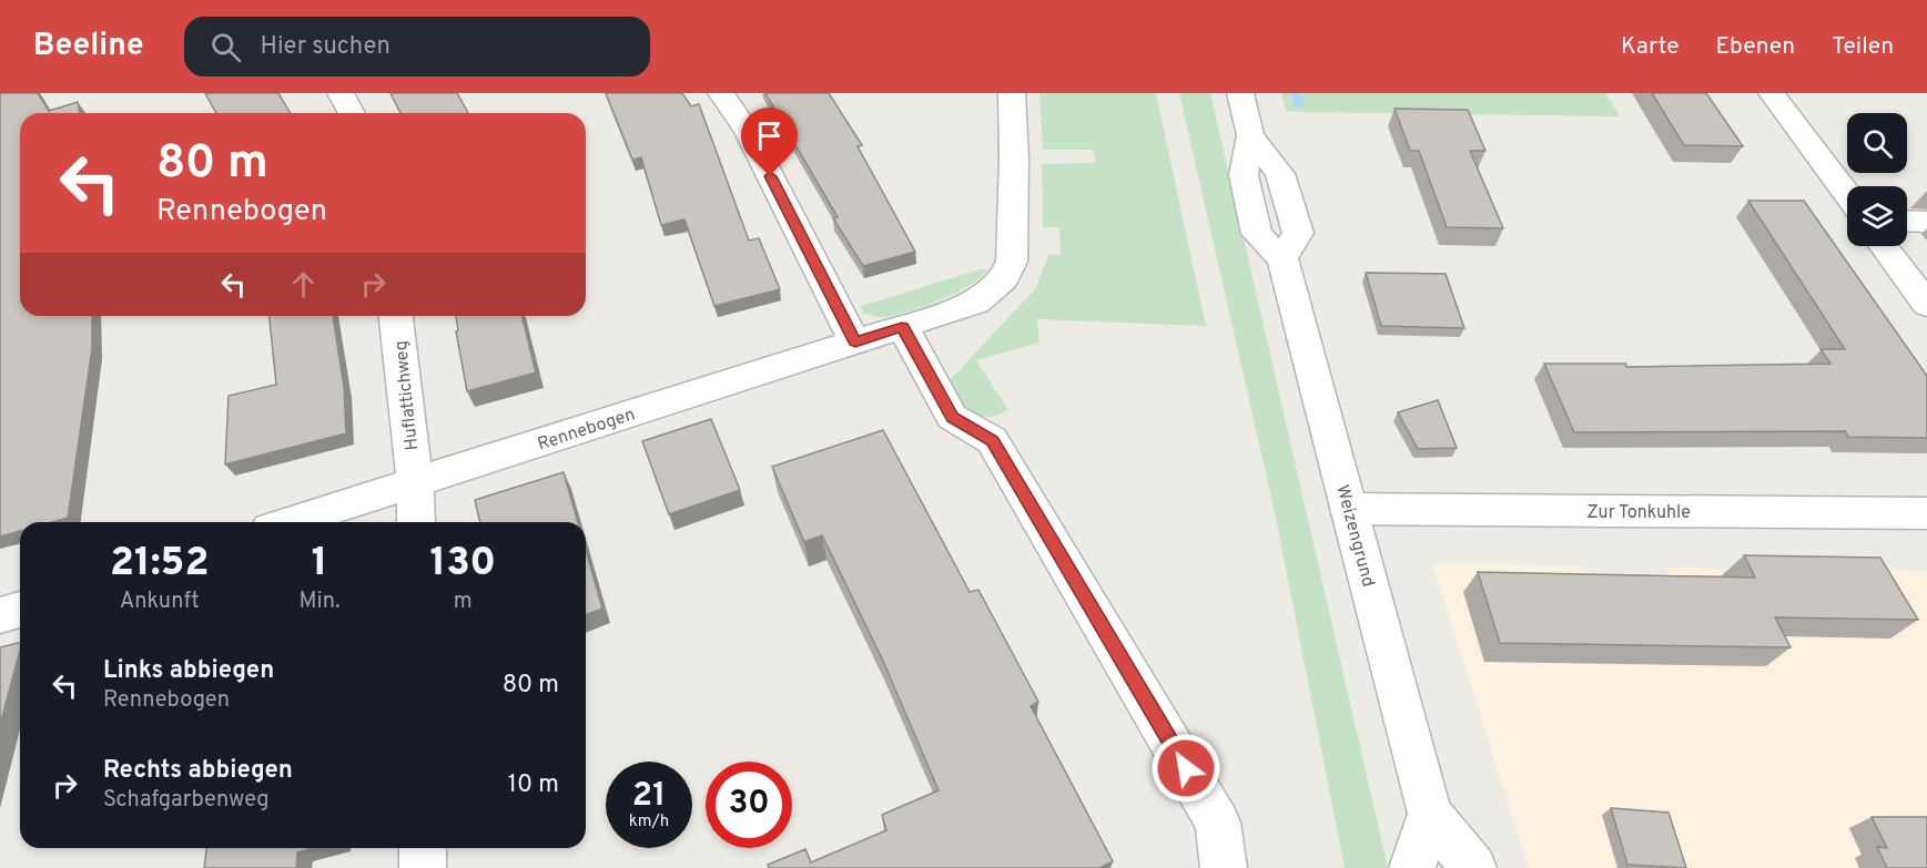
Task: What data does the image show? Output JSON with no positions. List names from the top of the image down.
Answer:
{
  "streets": {
    "street": [
      "Huflattichweg",
      "Rennebogen",
      "Zur Tonkuhle",
      "Weizengrund"
    ]
  },
  "crossings": [
    ["Huflattichweg", "Rennebogen"],
    ["Zur Tonkuhle", "Weizengrund"]
  ],
  "page": {
    "header": "Beeline",
    "search": "Hier suchen",
    "nav": ["Karte", "Ebenen", "Teilen"],
    "turn": ["80 m", "Rennebogen"],
    "eta": [
      "21:52",
      "Ankunft",
      "1",
      "Min.",
      "130",
      "m"
    ],
    "list": [
      {
        "name": "Links abbiegen",
        "note": "Rennebogen",
        "value": "80 m"
      },
      {
        "name": "Rechts abbiegen",
        "note": "Schafgarbenweg",
        "value": "10 m"
      }
    ],
    "speed": "21 km/h",
    "limit": "30"
  }
}
